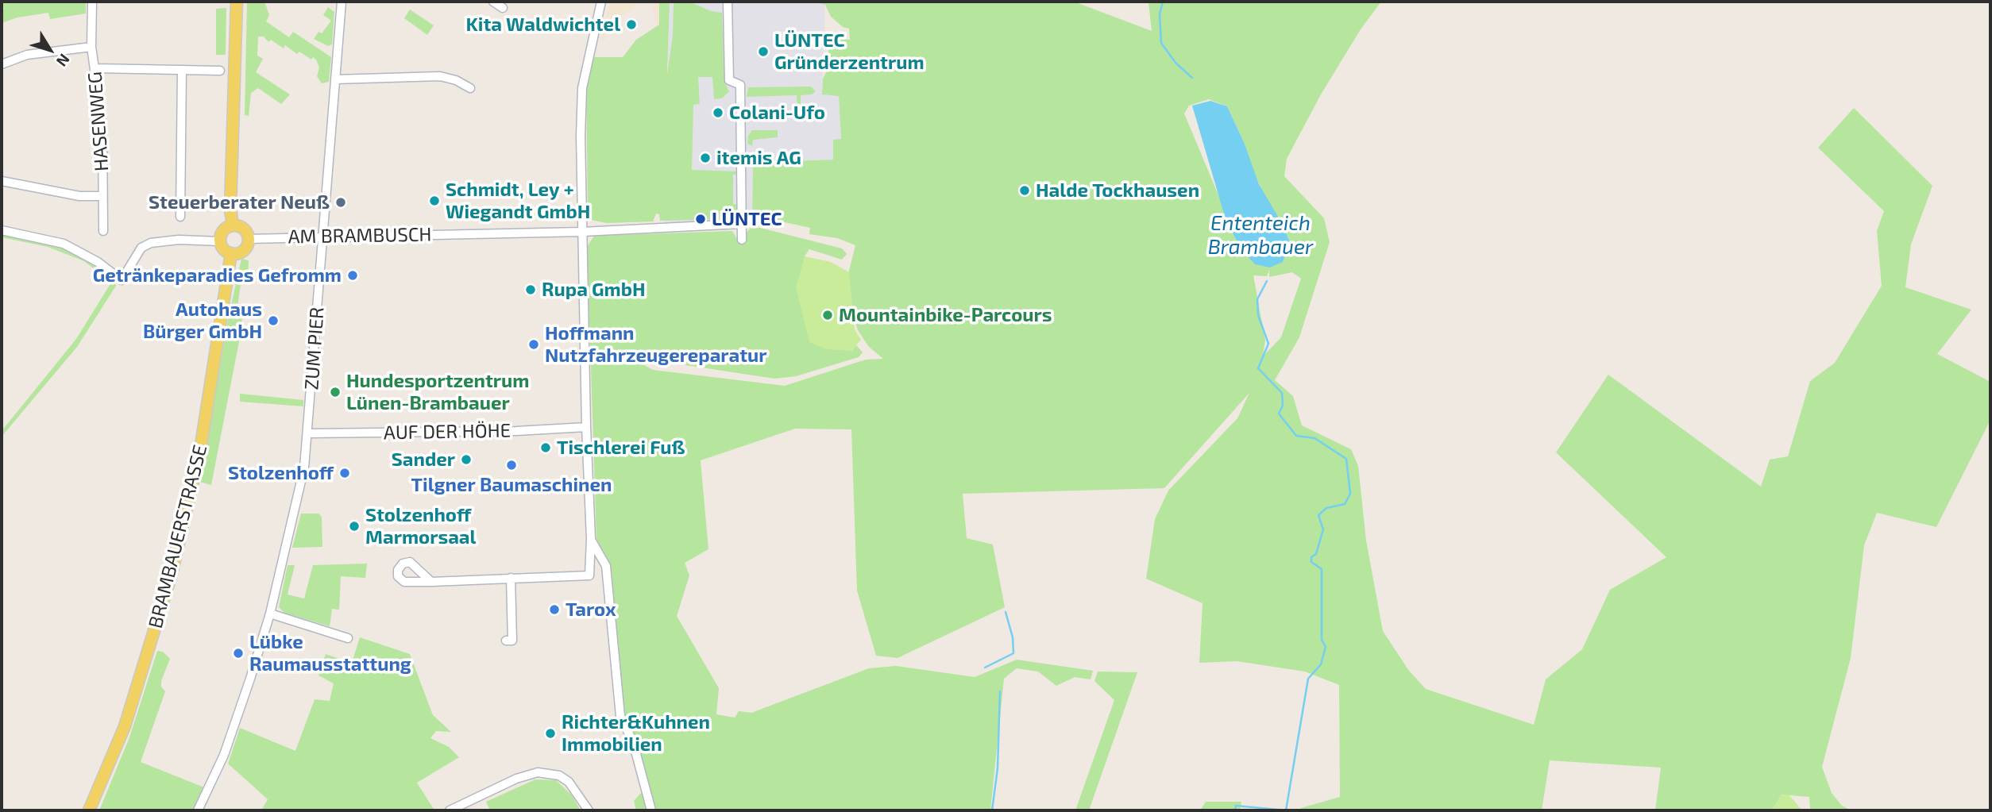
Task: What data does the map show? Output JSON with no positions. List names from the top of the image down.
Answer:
{
  "streets": {
    "main road": ["BRAMBAUERSTRASSE"],
    "street": [
      "HASENWEG",
      "AM BRAMBUSCH",
      "ZUM PIER",
      "AUF DER HÖHE"
    ]
  },
  "crossings": [
    ["AM BRAMBUSCH", "ZUM PIER"],
    ["AM BRAMBUSCH", "BRAMBAUERSTRASSE"],
    ["ZUM PIER", "AUF DER HÖHE"]
  ],
  "water": ["Ententeich Brambauer"],
  "places": [
    "Kita Waldwichtel",
    "LÜNTEC Gründerzentrum",
    "Colani-Ufo",
    "itemis AG",
    "Halde Tockhausen",
    "Schmidt, Ley + Wiegandt GmbH",
    "Steuerberater Neuß",
    "LÜNTEC",
    "Getränkeparadies Gefromm",
    "Rupa GmbH",
    "Mountainbike-Parcours",
    "Autohaus Bürger GmbH",
    "Hoffmann Nutzfahrzeugereparatur",
    "Hundesportzentrum Lünen-Brambauer",
    "Tischlerei Fuß",
    "Sander",
    "Tilgner Baumaschinen",
    "Stolzenhoff",
    "Stolzenhoff Marmorsaal",
    "Tarox",
    "Lübke Raumausstattung",
    "Richter&Kuhnen Immobilien"
  ],
  "north": "bottom right"
}
